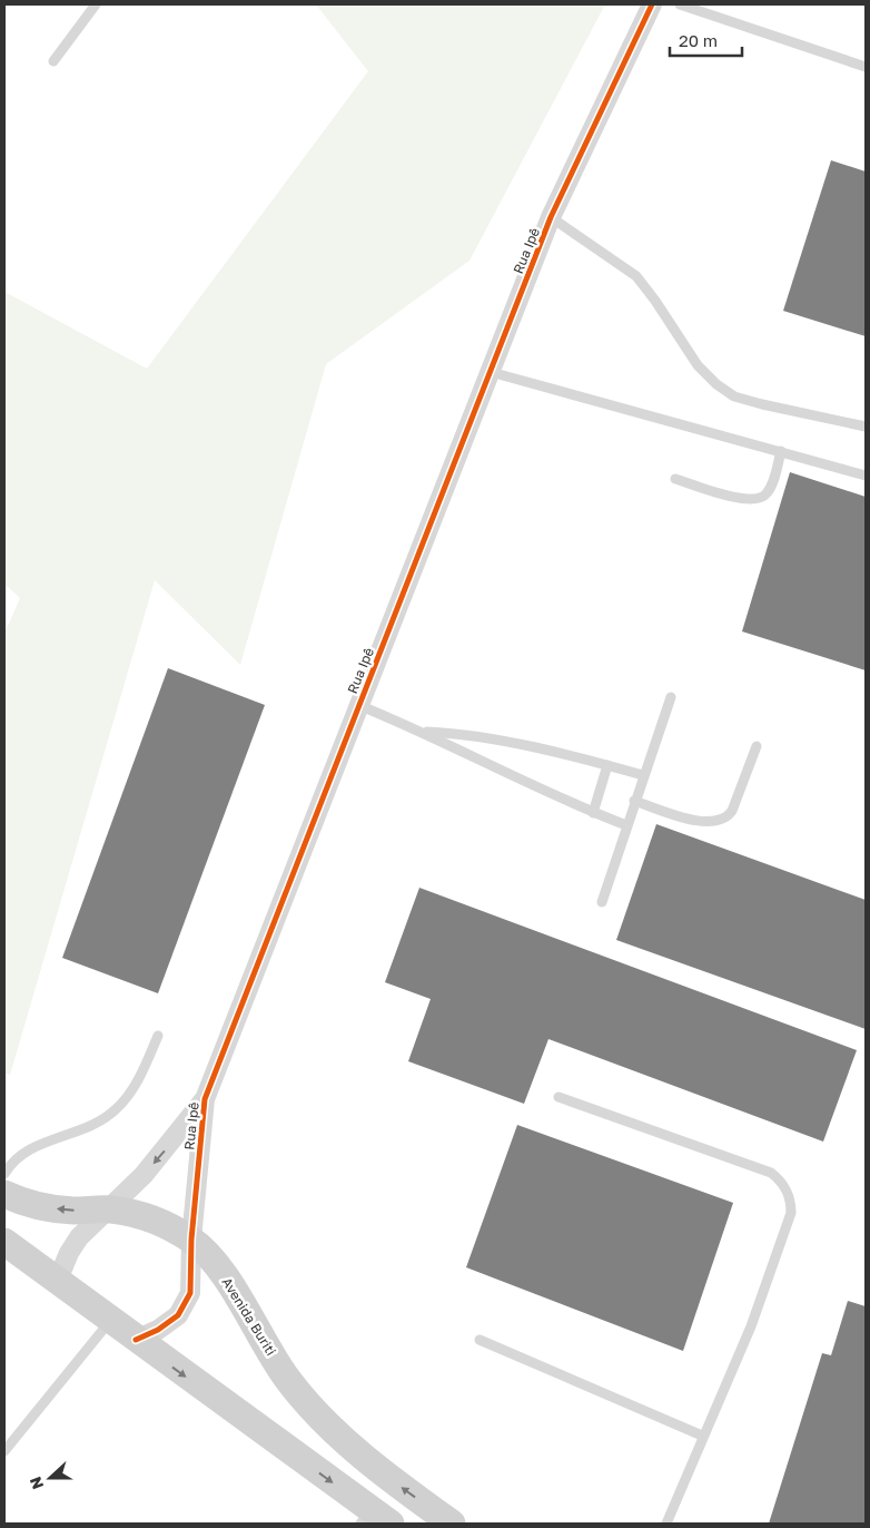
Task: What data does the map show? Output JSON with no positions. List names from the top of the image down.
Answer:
{
  "streets": {
    "main road": ["Avenida Buriti"],
    "street": ["Rua Ipê"]
  },
  "crossings": [
    ["Rua Ipê", "Avenida Buriti"]
  ],
  "scale_bar": "20 m",
  "north": "left"
}
